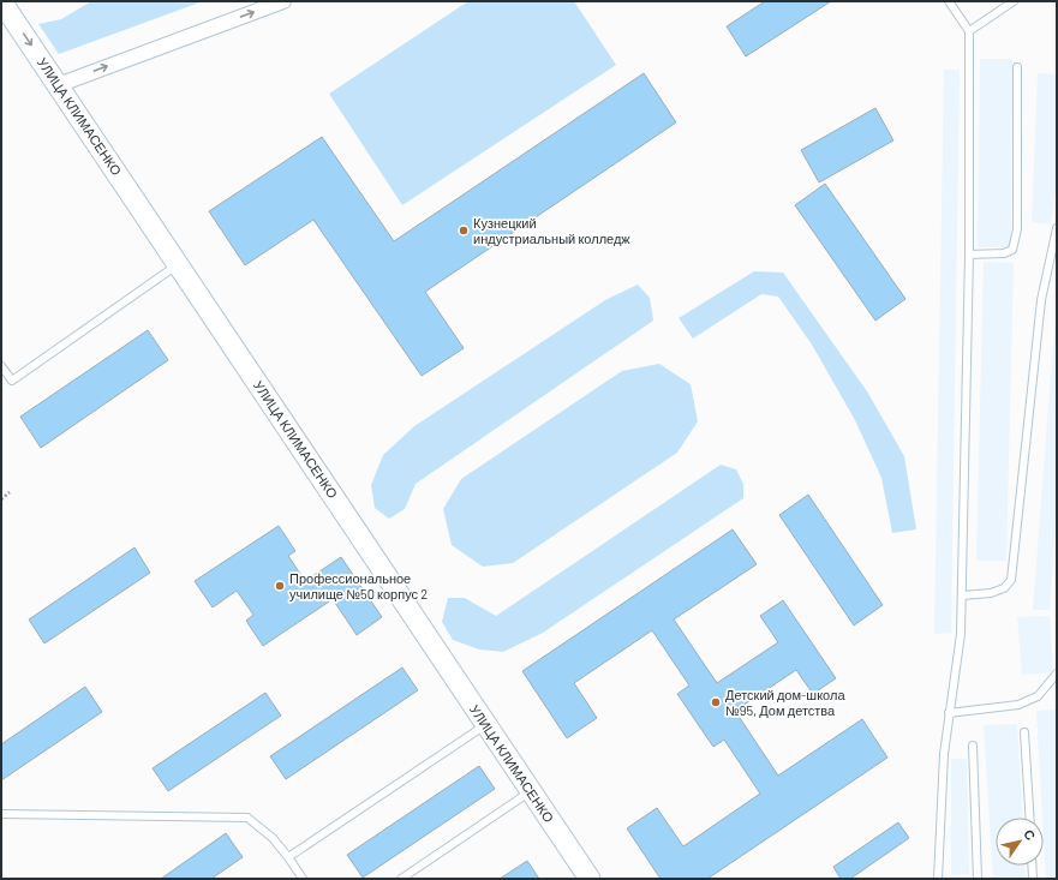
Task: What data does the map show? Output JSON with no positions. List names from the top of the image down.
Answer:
{
  "streets": {
    "street": ["УЛИЦА КЛИМАСЕНКО"]
  },
  "places": ["Кузнецкий индустриальный колледж", "Профессиональное училище №50 корпус 2", "Детский дом-школа №95, Дом детства"],
  "north": "top right"
}
